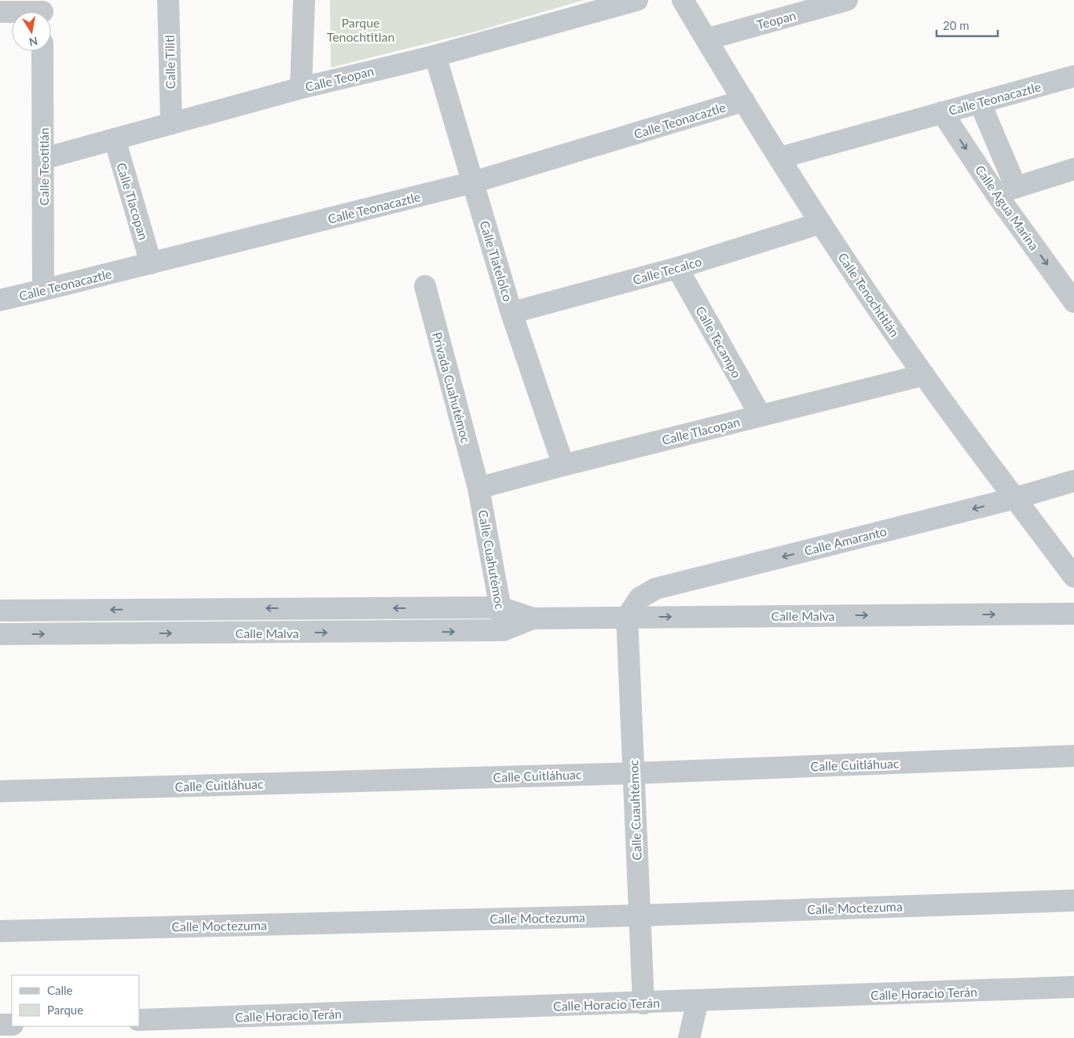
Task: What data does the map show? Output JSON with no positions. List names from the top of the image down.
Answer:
{
  "streets": {
    "street": [
      "Teopan",
      "Calle Tilitl",
      "Calle Teopan",
      "Calle Teonacaztle",
      "Calle Teotitlán",
      "Calle Tlacopan",
      "Calle Agua Marina",
      "Calle Tlatelolco",
      "Calle Tecalco",
      "Calle Tenochtitlán",
      "Calle Tecampo",
      "Privada Cuahutémoc",
      "Calle Amaranto",
      "Calle Cuahutémoc",
      "Calle Malva",
      "Calle Cuitláhuac",
      "Calle Cuauhtémoc",
      "Calle Moctezuma",
      "Calle Horacio Terán"
    ]
  },
  "crossings": [
    ["Teopan", "Calle Tenochtitlán"],
    ["Calle Tilitl", "Calle Teopan"],
    ["Calle Teopan", "Calle Teotitlán"],
    ["Calle Teopan", "Calle Tlacopan"],
    ["Calle Teopan", "Calle Tlatelolco"],
    ["Calle Teonacaztle", "Calle Teotitlán"],
    ["Calle Teonacaztle", "Calle Tlacopan"],
    ["Calle Teonacaztle", "Calle Agua Marina"],
    ["Calle Teonacaztle", "Calle Tlatelolco"],
    ["Calle Teonacaztle", "Calle Tenochtitlán"],
    ["Calle Tlacopan", "Calle Tlatelolco"],
    ["Calle Tlacopan", "Calle Tenochtitlán"],
    ["Calle Tlacopan", "Calle Tecampo"],
    ["Calle Tlacopan", "Privada Cuahutémoc"],
    ["Calle Tlacopan", "Calle Cuahutémoc"],
    ["Calle Tlatelolco", "Calle Tecalco"],
    ["Calle Tecalco", "Calle Tenochtitlán"],
    ["Calle Tecalco", "Calle Tecampo"],
    ["Calle Tenochtitlán", "Calle Amaranto"],
    ["Privada Cuahutémoc", "Calle Cuahutémoc"],
    ["Calle Amaranto", "Calle Malva"],
    ["Calle Amaranto", "Calle Cuauhtémoc"],
    ["Calle Cuahutémoc", "Calle Malva"],
    ["Calle Malva", "Calle Cuauhtémoc"],
    ["Calle Cuitláhuac", "Calle Cuauhtémoc"],
    ["Calle Cuauhtémoc", "Calle Moctezuma"],
    ["Calle Cuauhtémoc", "Calle Horacio Terán"]
  ],
  "one_way": ["Calle Amaranto"],
  "parks": ["Parque Tenochtitlan"],
  "legend": ["Calle", "Parque"],
  "scale_bar": "20 m",
  "north": "bottom"
}
